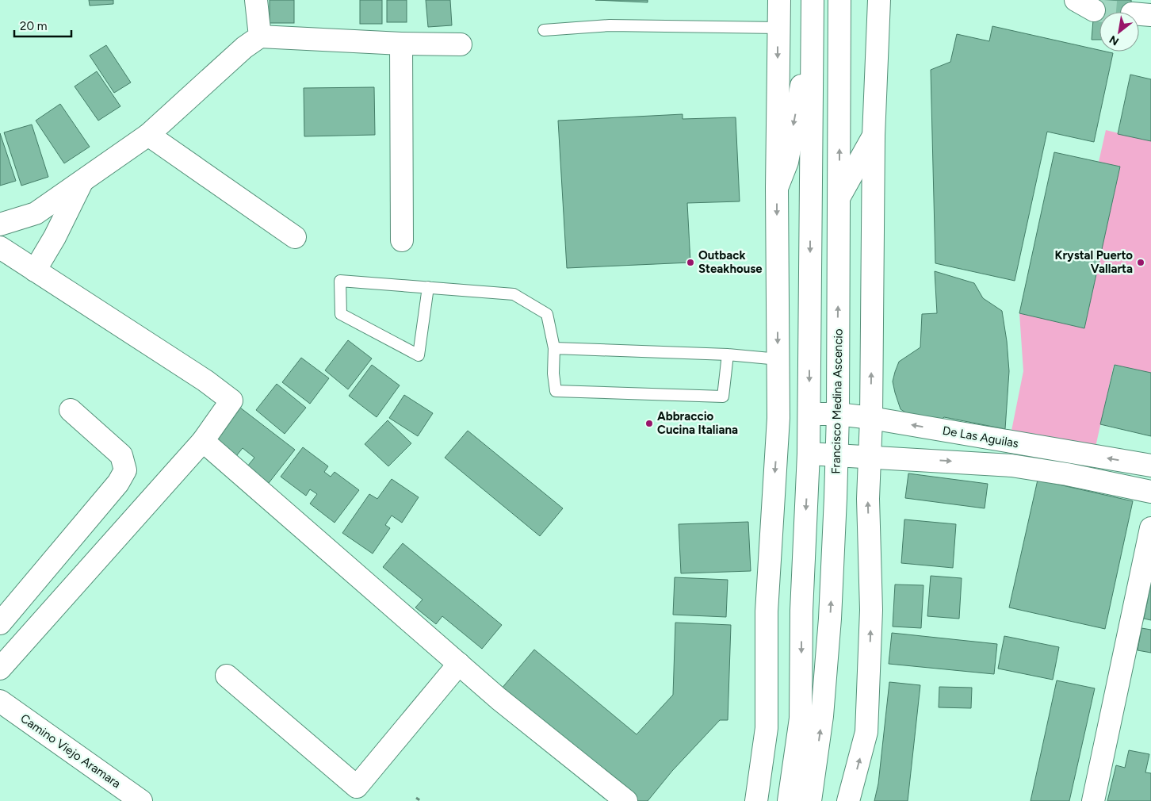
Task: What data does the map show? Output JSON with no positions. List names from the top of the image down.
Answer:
{
  "streets": {
    "main road": ["Francisco Medina Ascencio", "De Las Aguilas", "Camino Viejo Aramara"]
  },
  "crossings": [
    ["Francisco Medina Ascencio", "De Las Aguilas"]
  ],
  "places": ["Outback Steakhouse", "Krystal Puerto Vallarta", "Abbraccio Cucina Italiana"],
  "scale_bar": "20 m",
  "north": "bottom left"
}
